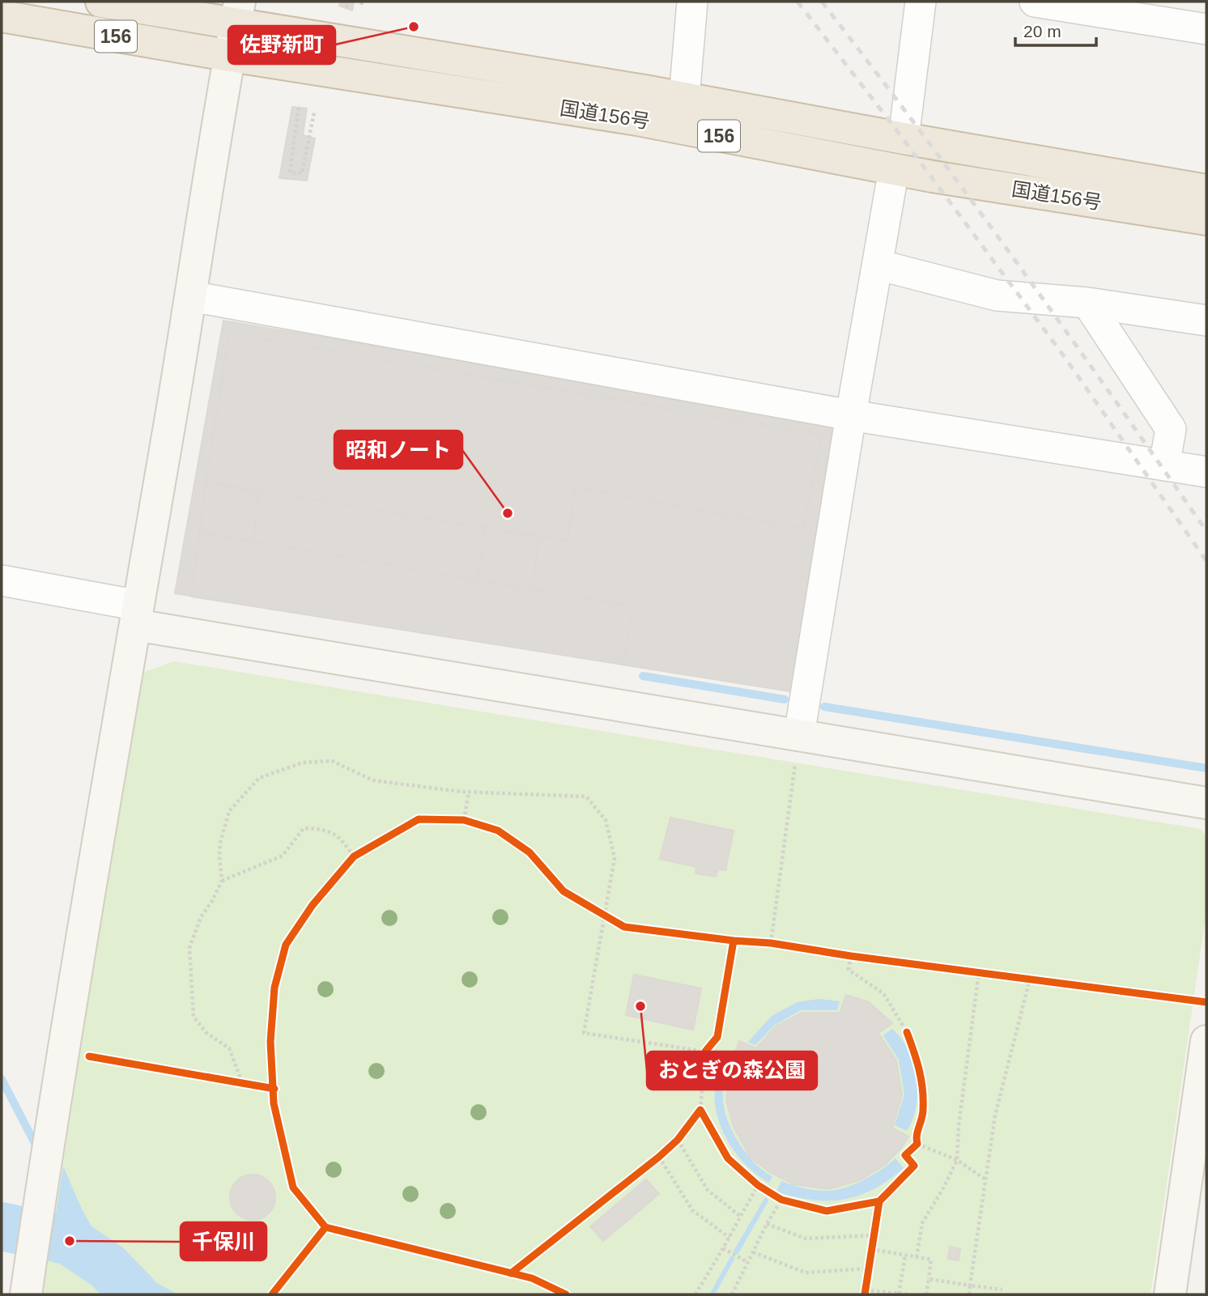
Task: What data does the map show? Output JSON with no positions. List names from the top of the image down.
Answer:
{
  "streets": {
    "highway": ["156", "国道156号"]
  },
  "places": [
    "佐野新町",
    "昭和ノート",
    "おとぎの森公園",
    "千保川"
  ],
  "scale_bar": "20 m"
}
